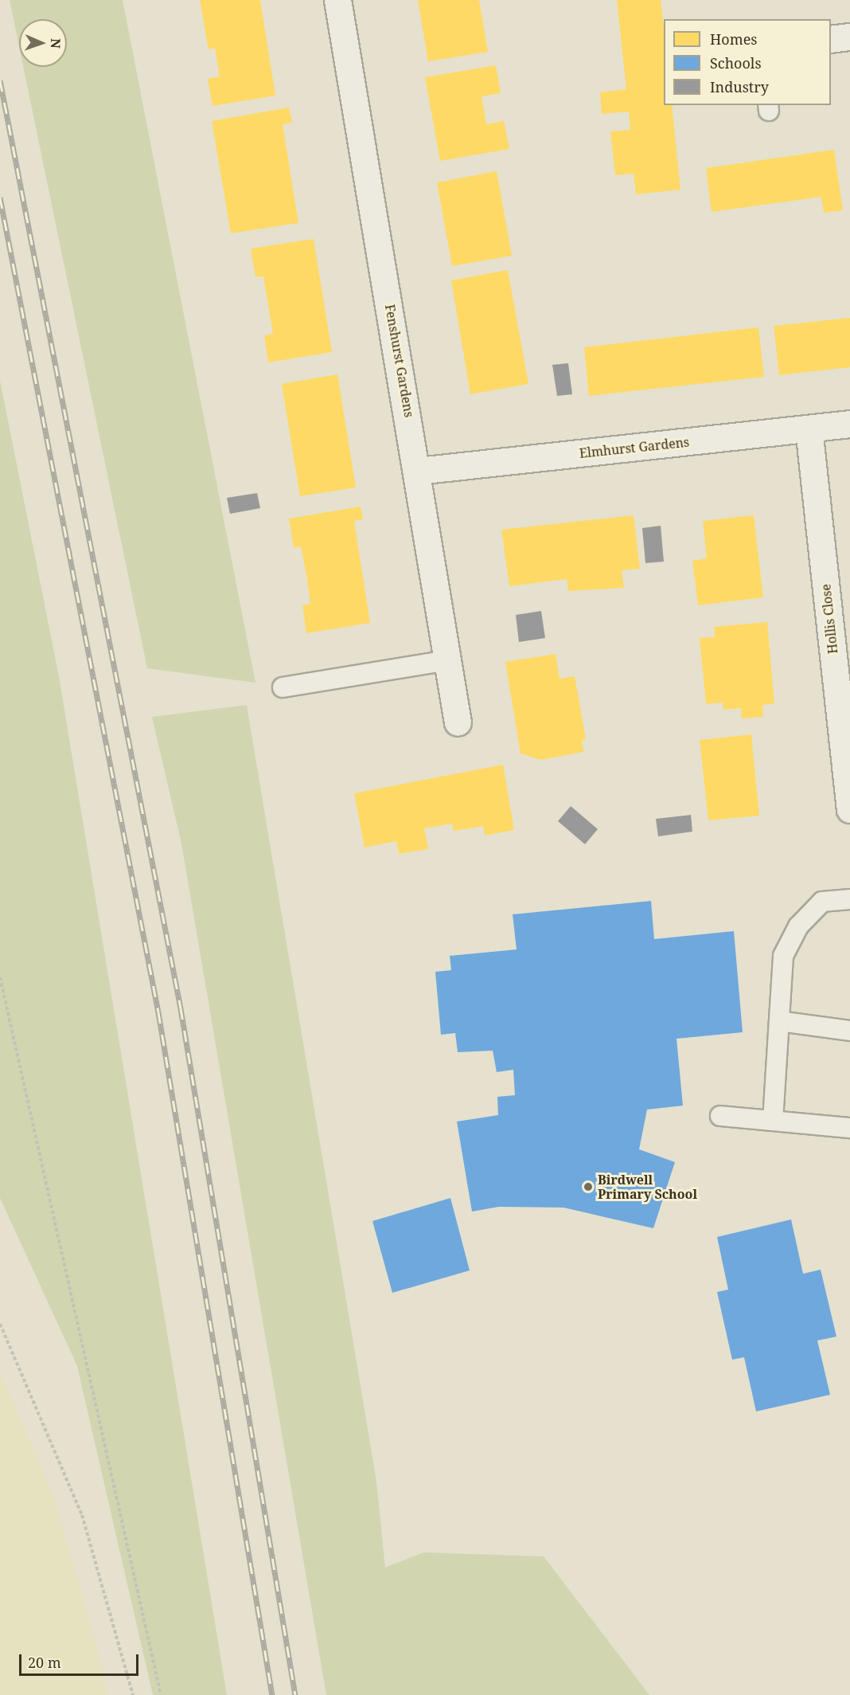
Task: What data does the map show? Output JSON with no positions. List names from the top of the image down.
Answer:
{
  "streets": {
    "street": ["Fenshurst Gardens", "Elmhurst Gardens", "Hollis Close"]
  },
  "crossings": [
    ["Fenshurst Gardens", "Elmhurst Gardens"],
    ["Elmhurst Gardens", "Hollis Close"]
  ],
  "places": ["Birdwell Primary School"],
  "legend": ["Homes", "Schools", "Industry"],
  "scale_bar": "20 m",
  "north": "right"
}
